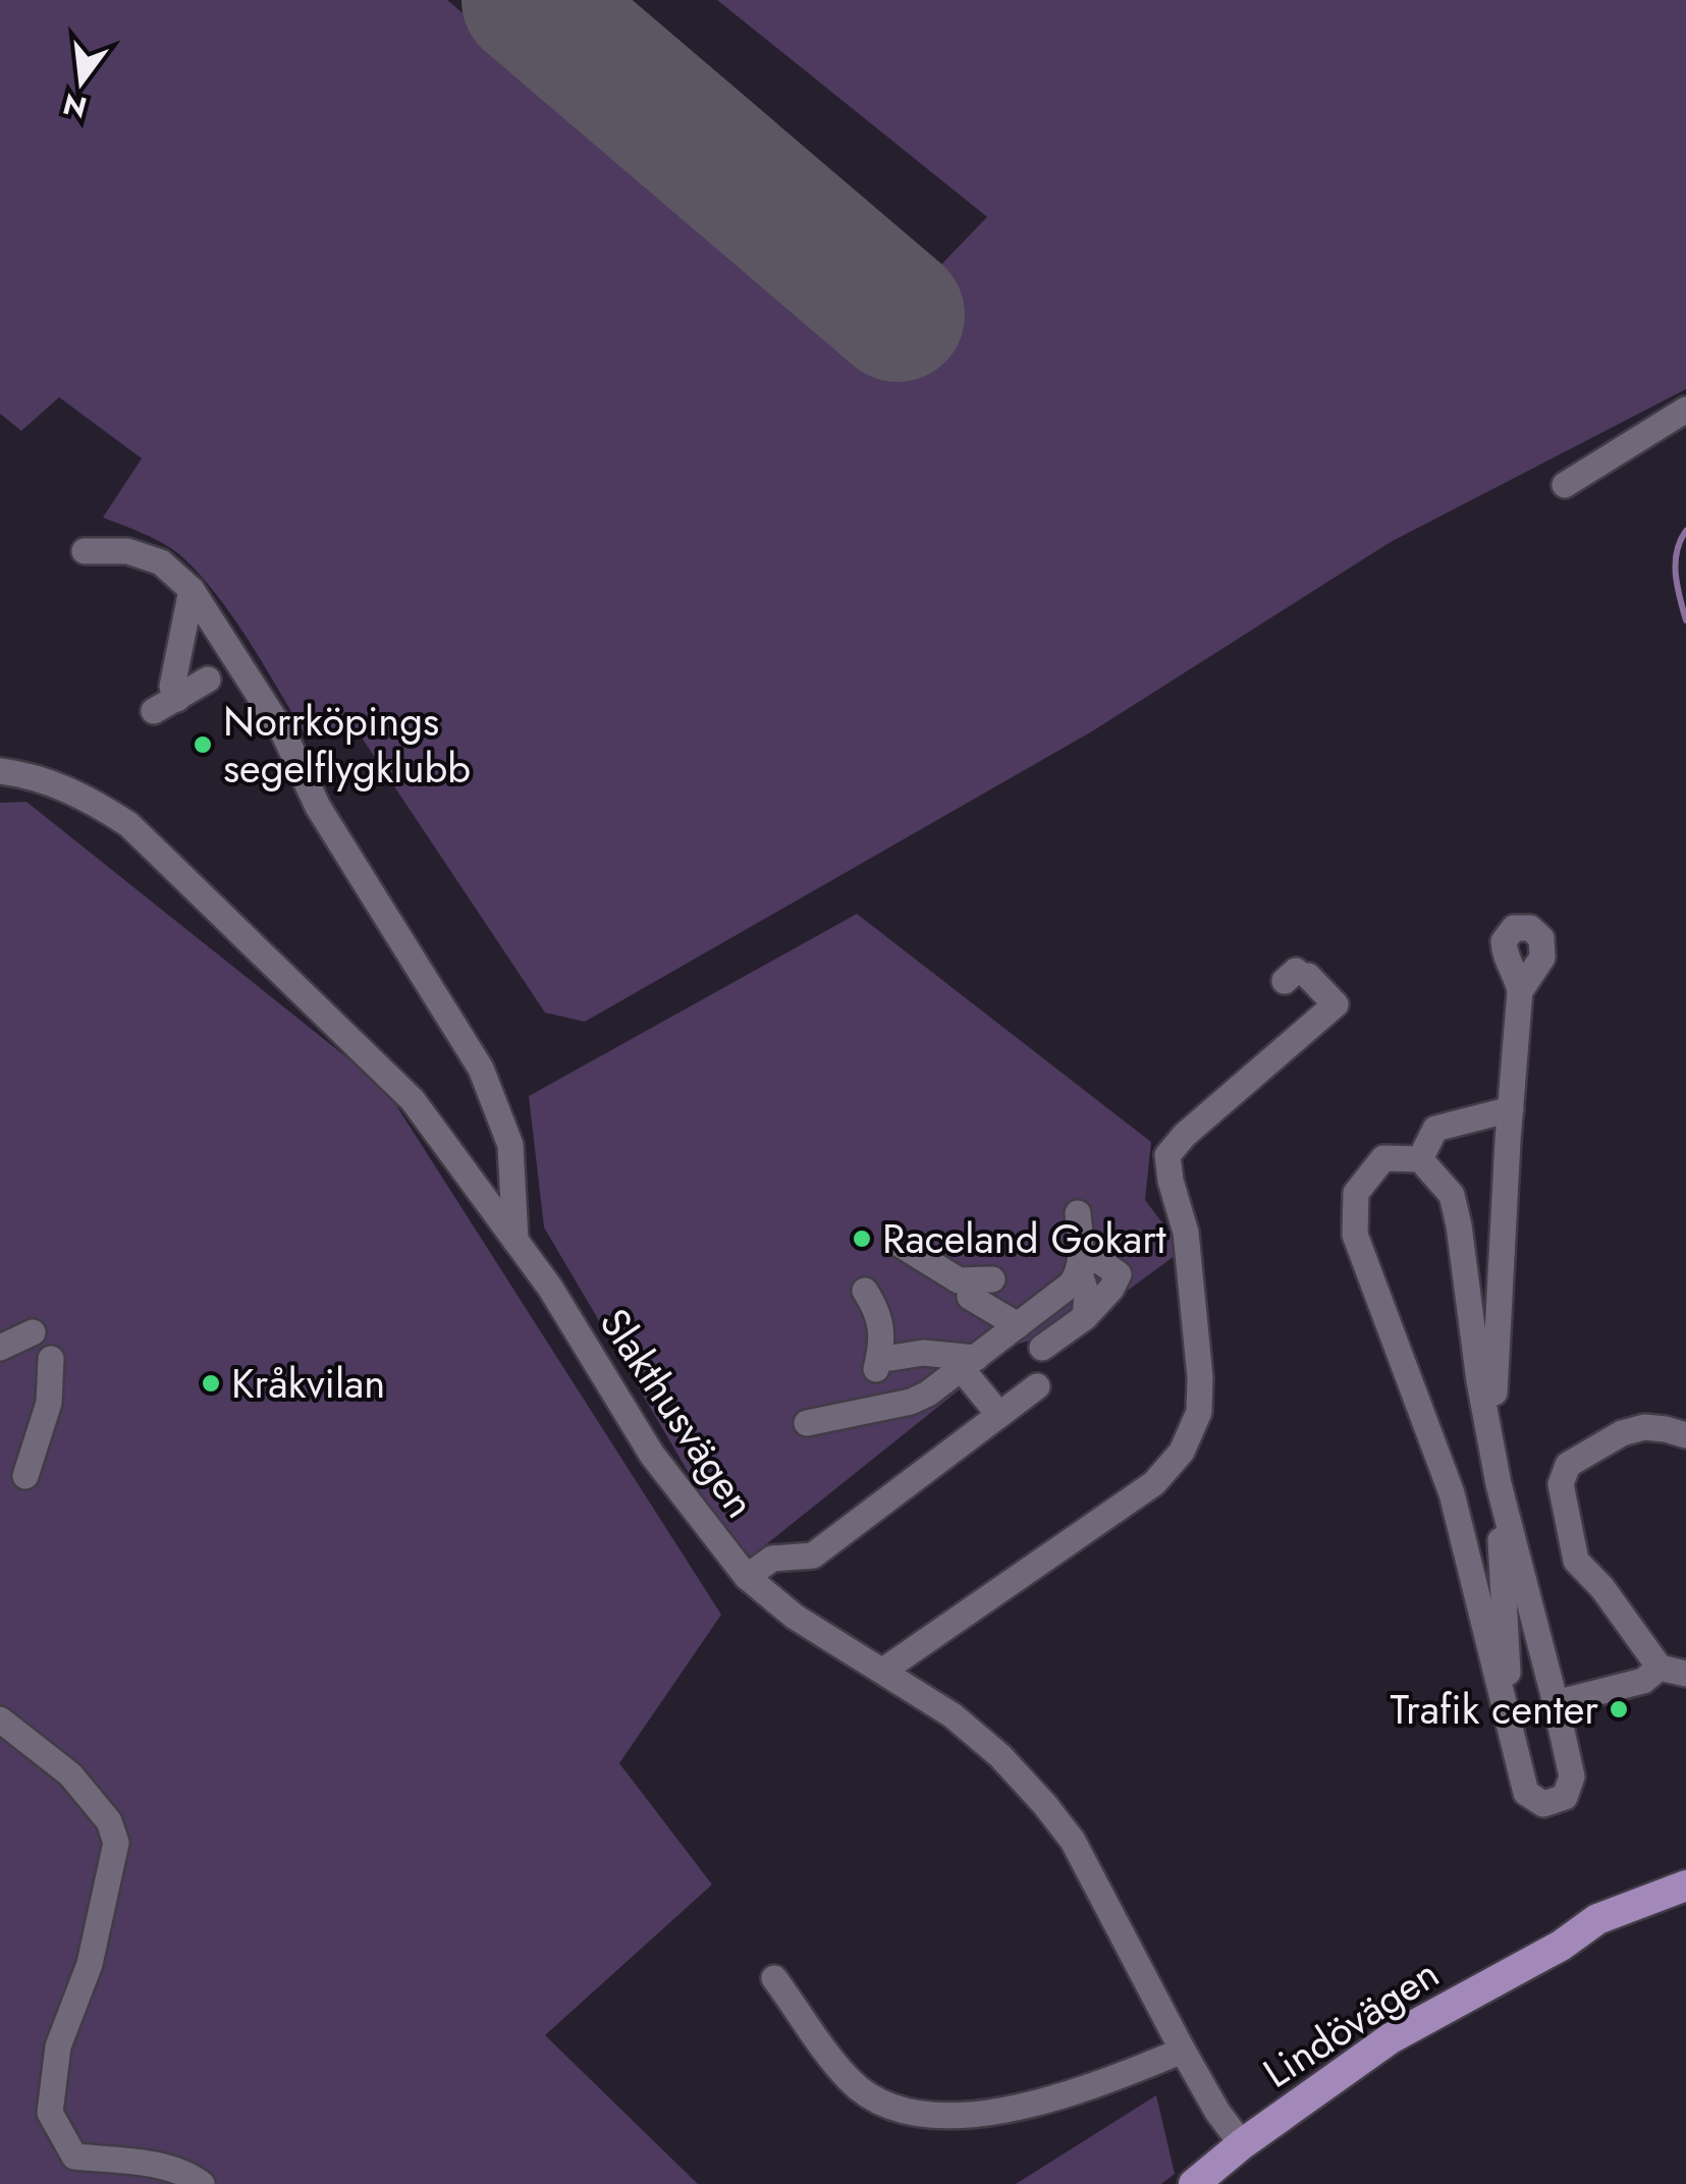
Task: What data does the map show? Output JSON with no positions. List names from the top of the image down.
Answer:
{
  "streets": {
    "main road": ["Lindövägen"],
    "street": ["Slakthusvägen"]
  },
  "crossings": [
    ["Slakthusvägen", "Lindövägen"]
  ],
  "places": [
    "Norrköpings segelflygklubb",
    "Raceland Gokart",
    "Kråkvilan",
    "Trafik center"
  ],
  "north": "bottom"
}
